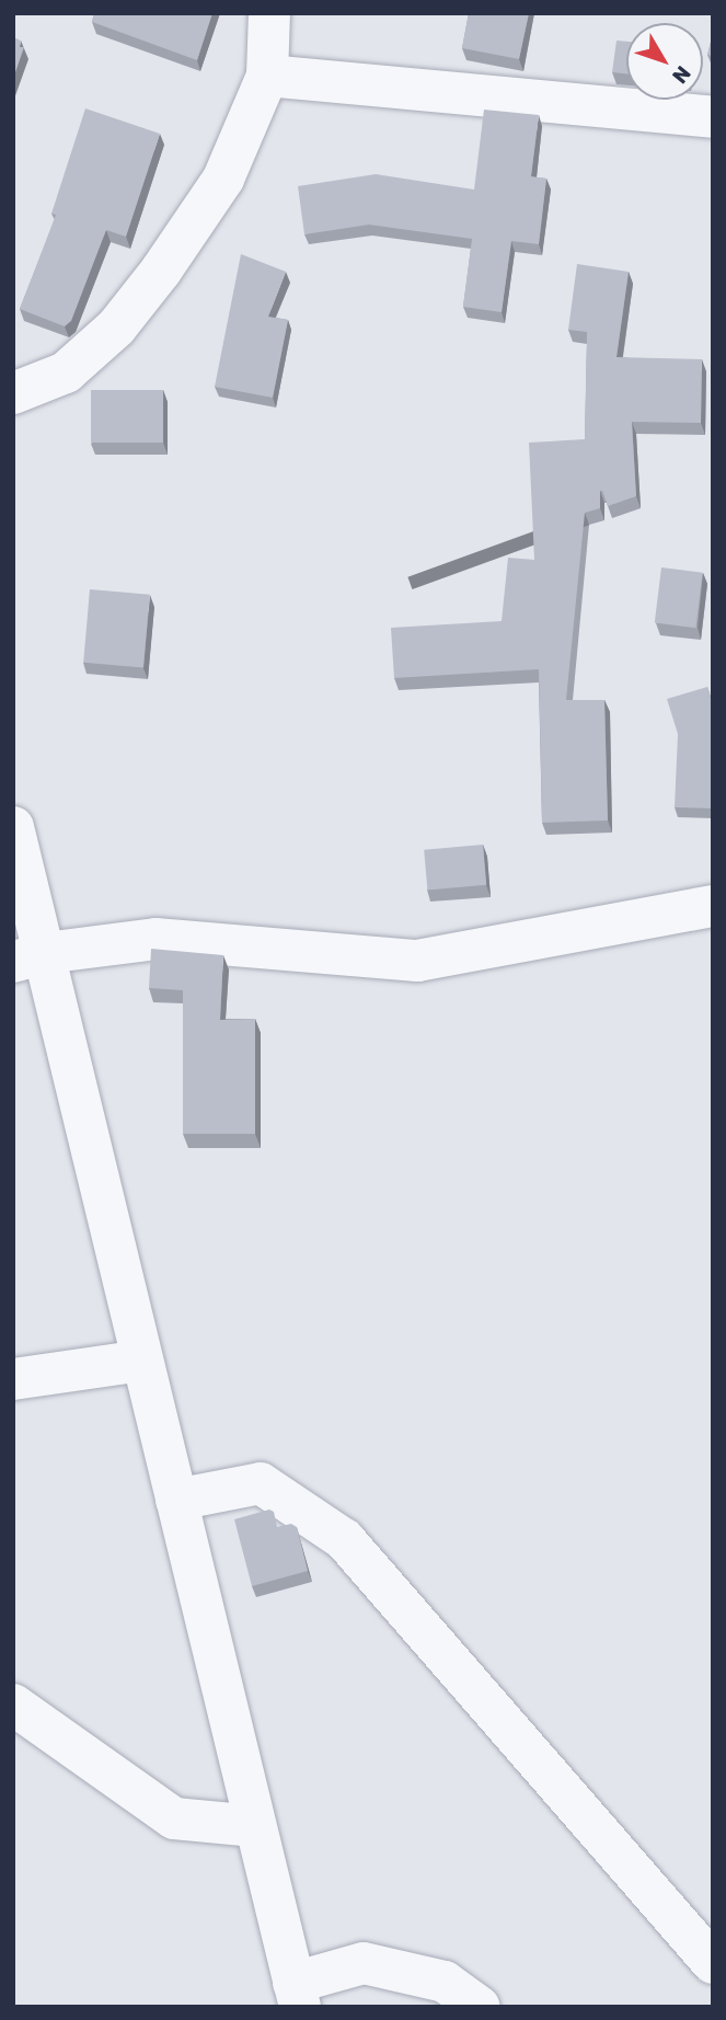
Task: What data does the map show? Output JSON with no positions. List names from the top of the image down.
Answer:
{
  "north": "bottom right"
}
